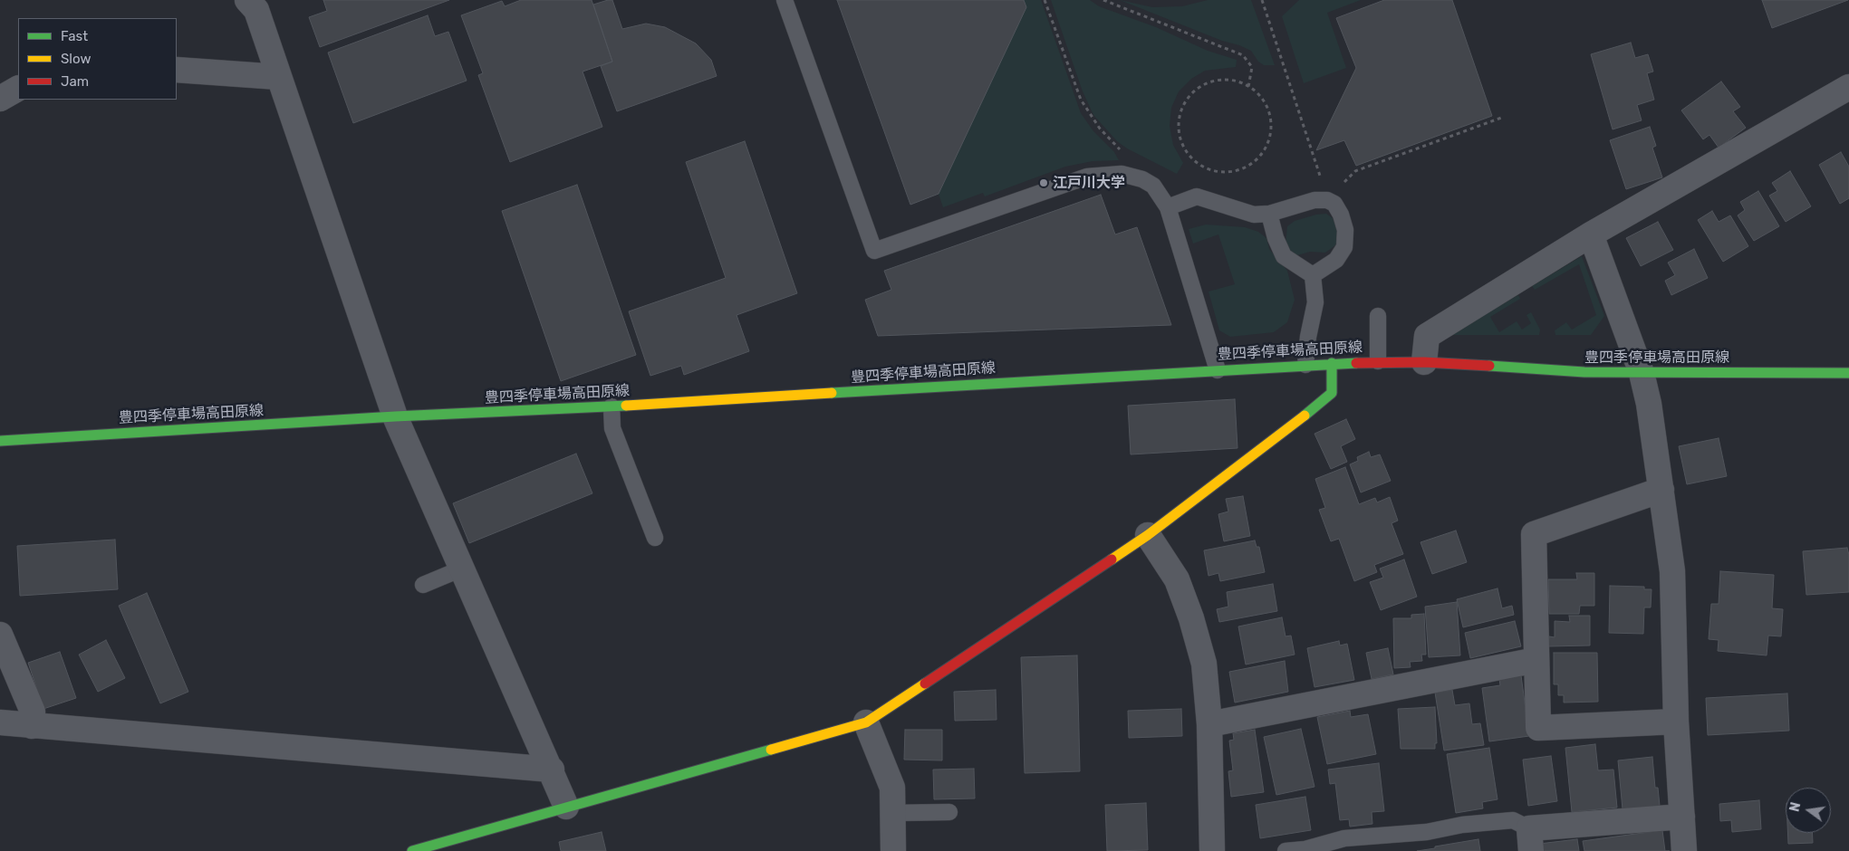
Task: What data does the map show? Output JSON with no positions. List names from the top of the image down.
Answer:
{
  "streets": {
    "main road": ["豊四季停車場高田原線"]
  },
  "places": ["江戸川大学"],
  "legend": ["Fast", "Slow", "Jam"],
  "north": "left"
}
